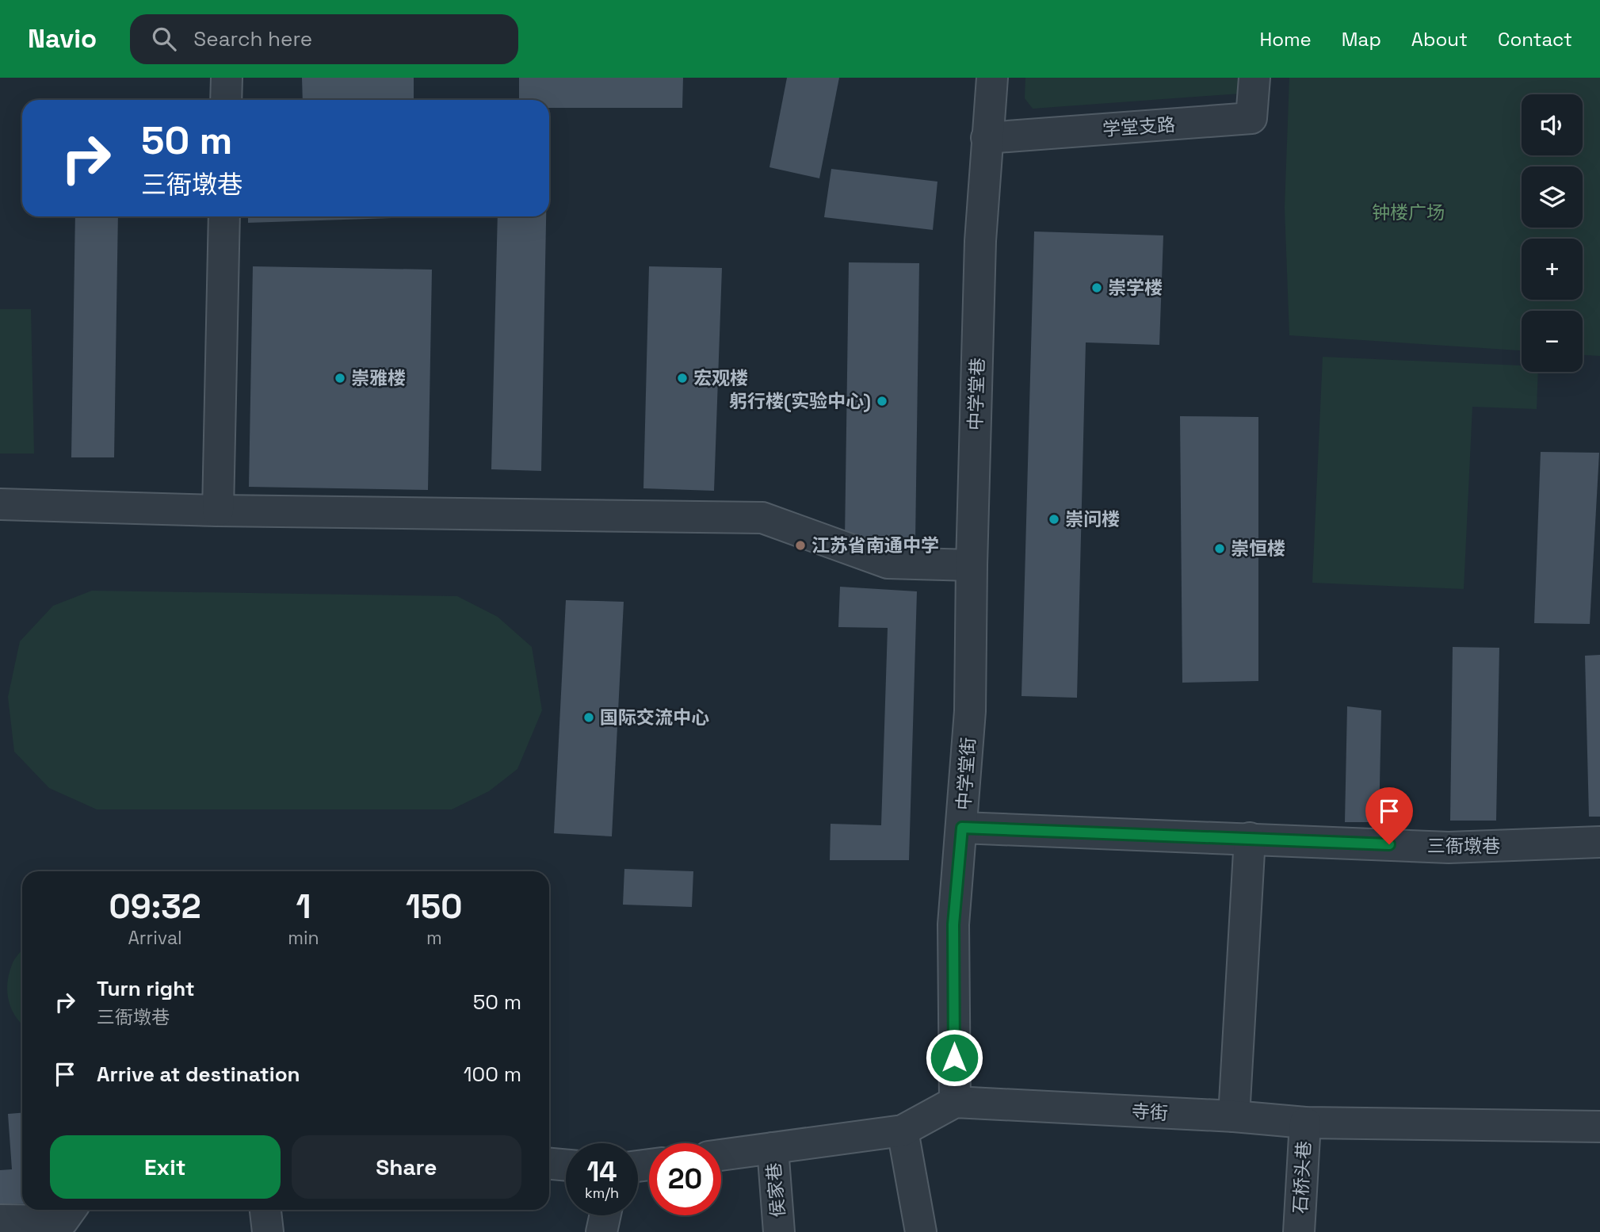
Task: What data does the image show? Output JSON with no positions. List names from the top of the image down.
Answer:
{
  "streets": {
    "street": [
      "学堂支路",
      "中学堂巷",
      "中学堂街",
      "三衙墩巷",
      "寺街",
      "石桥头巷",
      "侯家巷"
    ]
  },
  "crossings": [
    ["学堂支路", "中学堂巷"],
    ["中学堂巷", "中学堂街"],
    ["中学堂街", "三衙墩巷"],
    ["中学堂街", "寺街"],
    ["寺街", "石桥头巷"]
  ],
  "parks": ["钟楼广场"],
  "places": [
    "崇学楼",
    "崇雅楼",
    "宏观楼",
    "躬行楼(实验中心)",
    "崇问楼",
    "江苏省南通中学",
    "崇恒楼",
    "国际交流中心"
  ],
  "page": {
    "header": "Navio",
    "search": "Search here",
    "nav": [
      "Home",
      "Map",
      "About",
      "Contact"
    ],
    "map_buttons": ["+", "−"],
    "turn": ["50 m", "三衙墩巷"],
    "eta": [
      "09:32",
      "Arrival",
      "1",
      "min",
      "150",
      "m"
    ],
    "list": [
      {
        "name": "Turn right",
        "note": "三衙墩巷",
        "value": "50 m"
      },
      {
        "name": "Arrive at destination",
        "value": "100 m"
      }
    ],
    "buttons": ["Exit", "Share"],
    "speed": "14 km/h",
    "limit": "20"
  }
}
